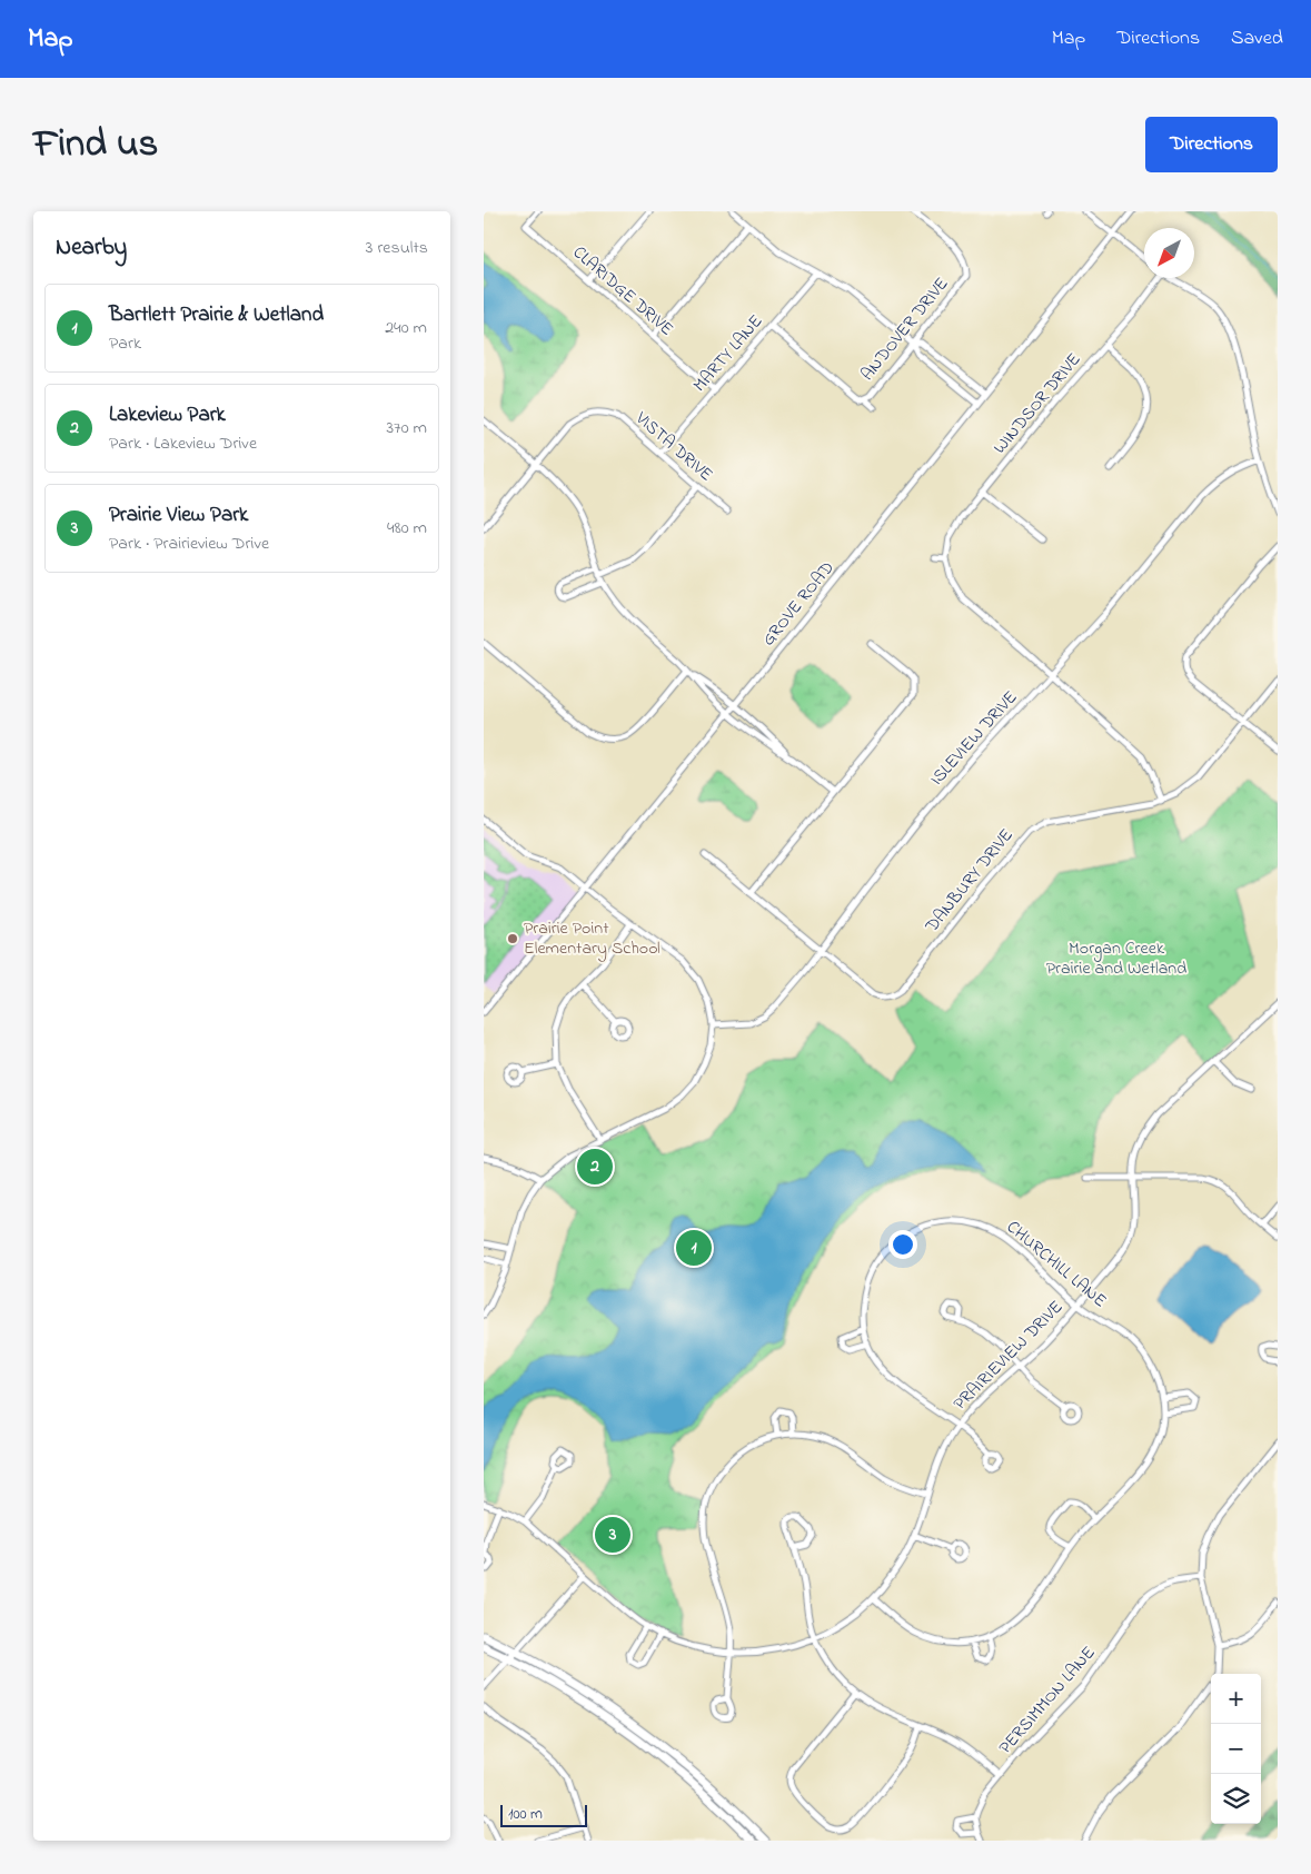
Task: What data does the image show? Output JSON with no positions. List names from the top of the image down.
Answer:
{
  "streets": {
    "street": [
      "CLARIDGE DRIVE",
      "ANDOVER DRIVE",
      "MARTY LANE",
      "WINDSOR DRIVE",
      "VISTA DRIVE",
      "GROVE ROAD",
      "ISLEVIEW DRIVE",
      "DANBURY DRIVE",
      "CHURCHILL LANE",
      "PRAIRIEVIEW DRIVE",
      "PERSIMMON LANE"
    ]
  },
  "crossings": [
    ["CLARIDGE DRIVE", "MARTY LANE"],
    ["ANDOVER DRIVE", "MARTY LANE"],
    ["MARTY LANE", "VISTA DRIVE"],
    ["WINDSOR DRIVE", "ISLEVIEW DRIVE"],
    ["WINDSOR DRIVE", "DANBURY DRIVE"],
    ["ISLEVIEW DRIVE", "DANBURY DRIVE"],
    ["CHURCHILL LANE", "PRAIRIEVIEW DRIVE"]
  ],
  "parks": ["Morgan Creek Prairie and Wetland"],
  "places": ["Prairie Point Elementary School"],
  "scale_bar": "100 m",
  "north": "bottom left",
  "page": {
    "header": "Map",
    "nav": ["Map", "Directions", "Saved"],
    "title": "Find us",
    "buttons": "Directions",
    "heading": ["Nearby", "3 results"],
    "list": [
      {
        "mark": "1",
        "name": "Bartlett Prairie & Wetland",
        "note": "Park",
        "value": "240 m"
      },
      {
        "mark": "2",
        "name": "Lakeview Park",
        "note": "Park · Lakeview Drive",
        "value": "370 m"
      },
      {
        "mark": "3",
        "name": "Prairie View Park",
        "note": "Park · Prairieview Drive",
        "value": "480 m"
      }
    ],
    "pins": ["2", "1", "3"],
    "map_buttons": ["+", "−"],
    "scale": "100 m"
  }
}
